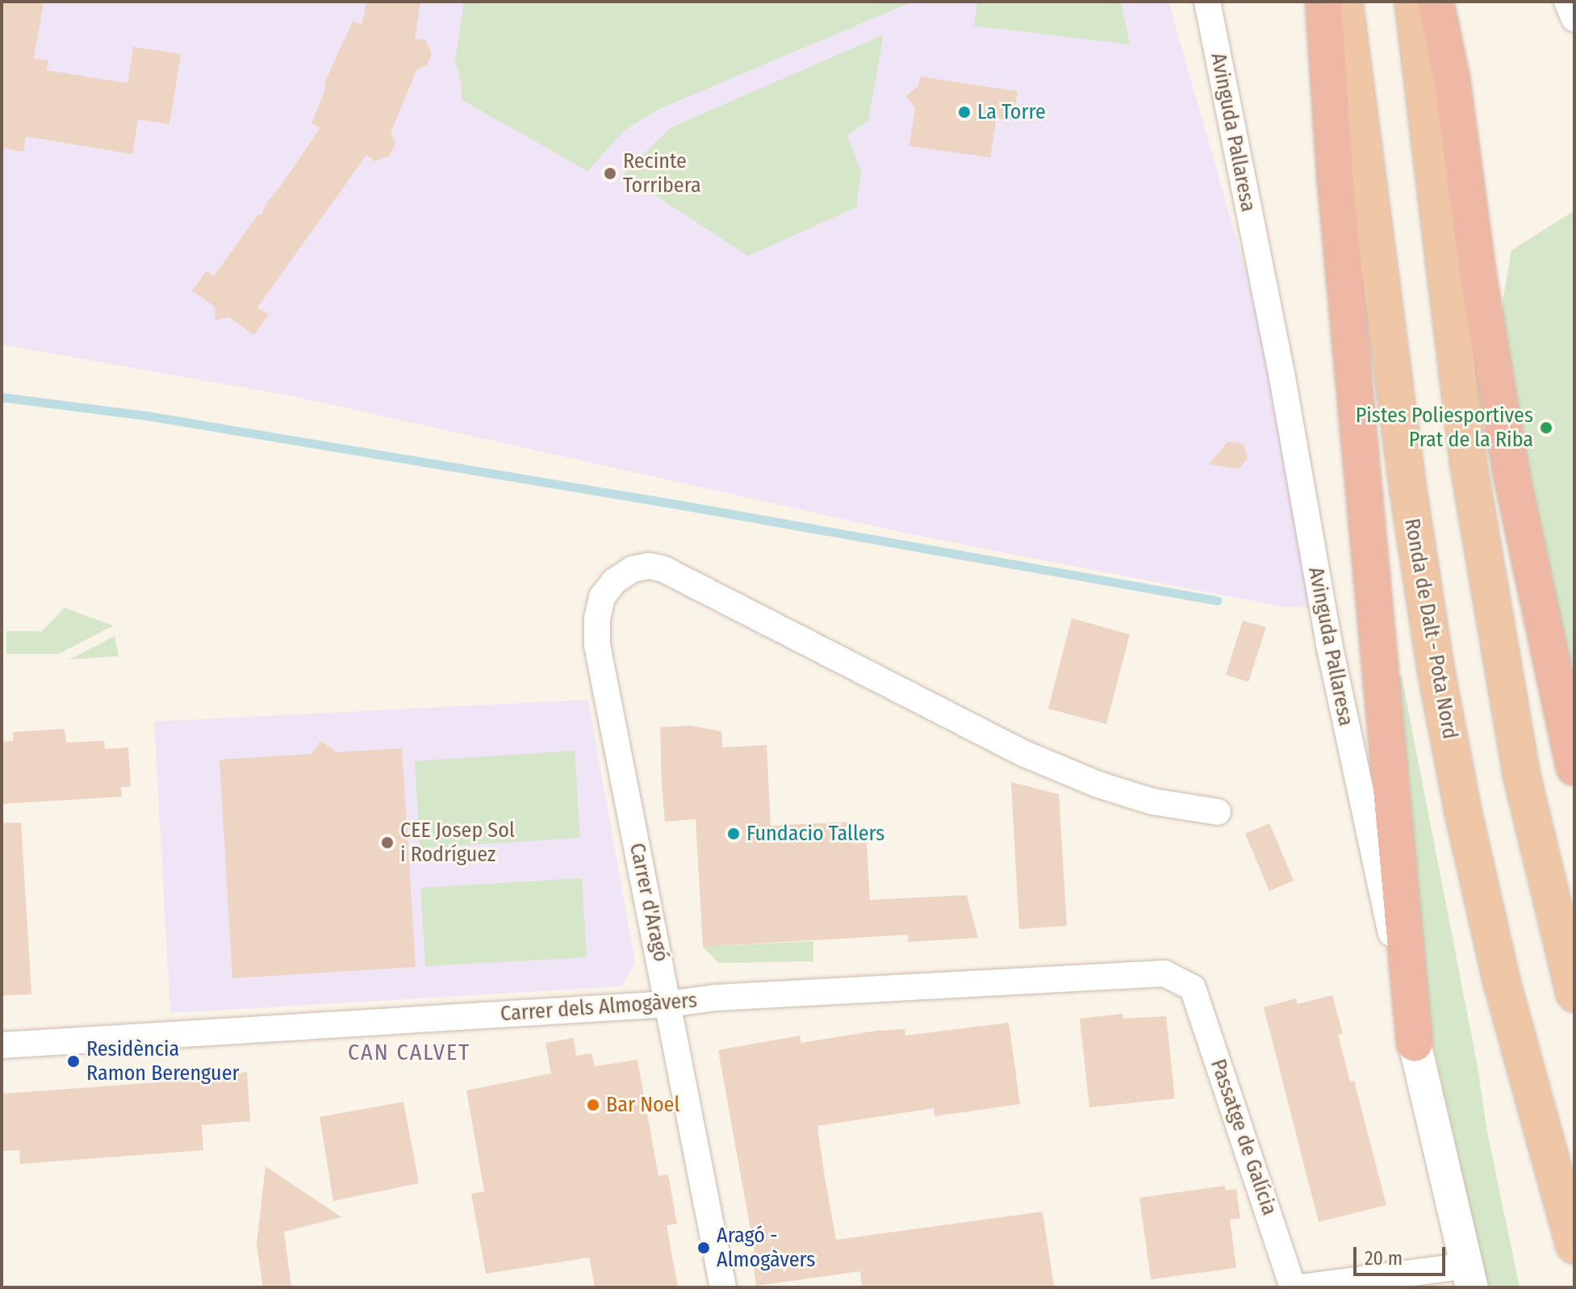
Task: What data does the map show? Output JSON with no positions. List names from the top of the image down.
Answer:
{
  "streets": {
    "highway": ["Ronda de Dalt - Pota Nord"],
    "street": [
      "Avinguda Pallaresa",
      "Carrer d'Aragó",
      "Carrer dels Almogàvers",
      "Passatge de Galícia"
    ]
  },
  "crossings": [
    ["Carrer d'Aragó", "Carrer dels Almogàvers"],
    ["Carrer dels Almogàvers", "Passatge de Galícia"]
  ],
  "districts": ["CAN CALVET"],
  "places": [
    "La Torre",
    "Recinte Torribera",
    "Pistes Poliesportives Prat de la Riba",
    "Fundacio Tallers",
    "CEE Josep Sol i Rodríguez",
    "Residència Ramon Berenguer",
    "Bar Noel",
    "Aragó - Almogàvers"
  ],
  "scale_bar": "20 m"
}
